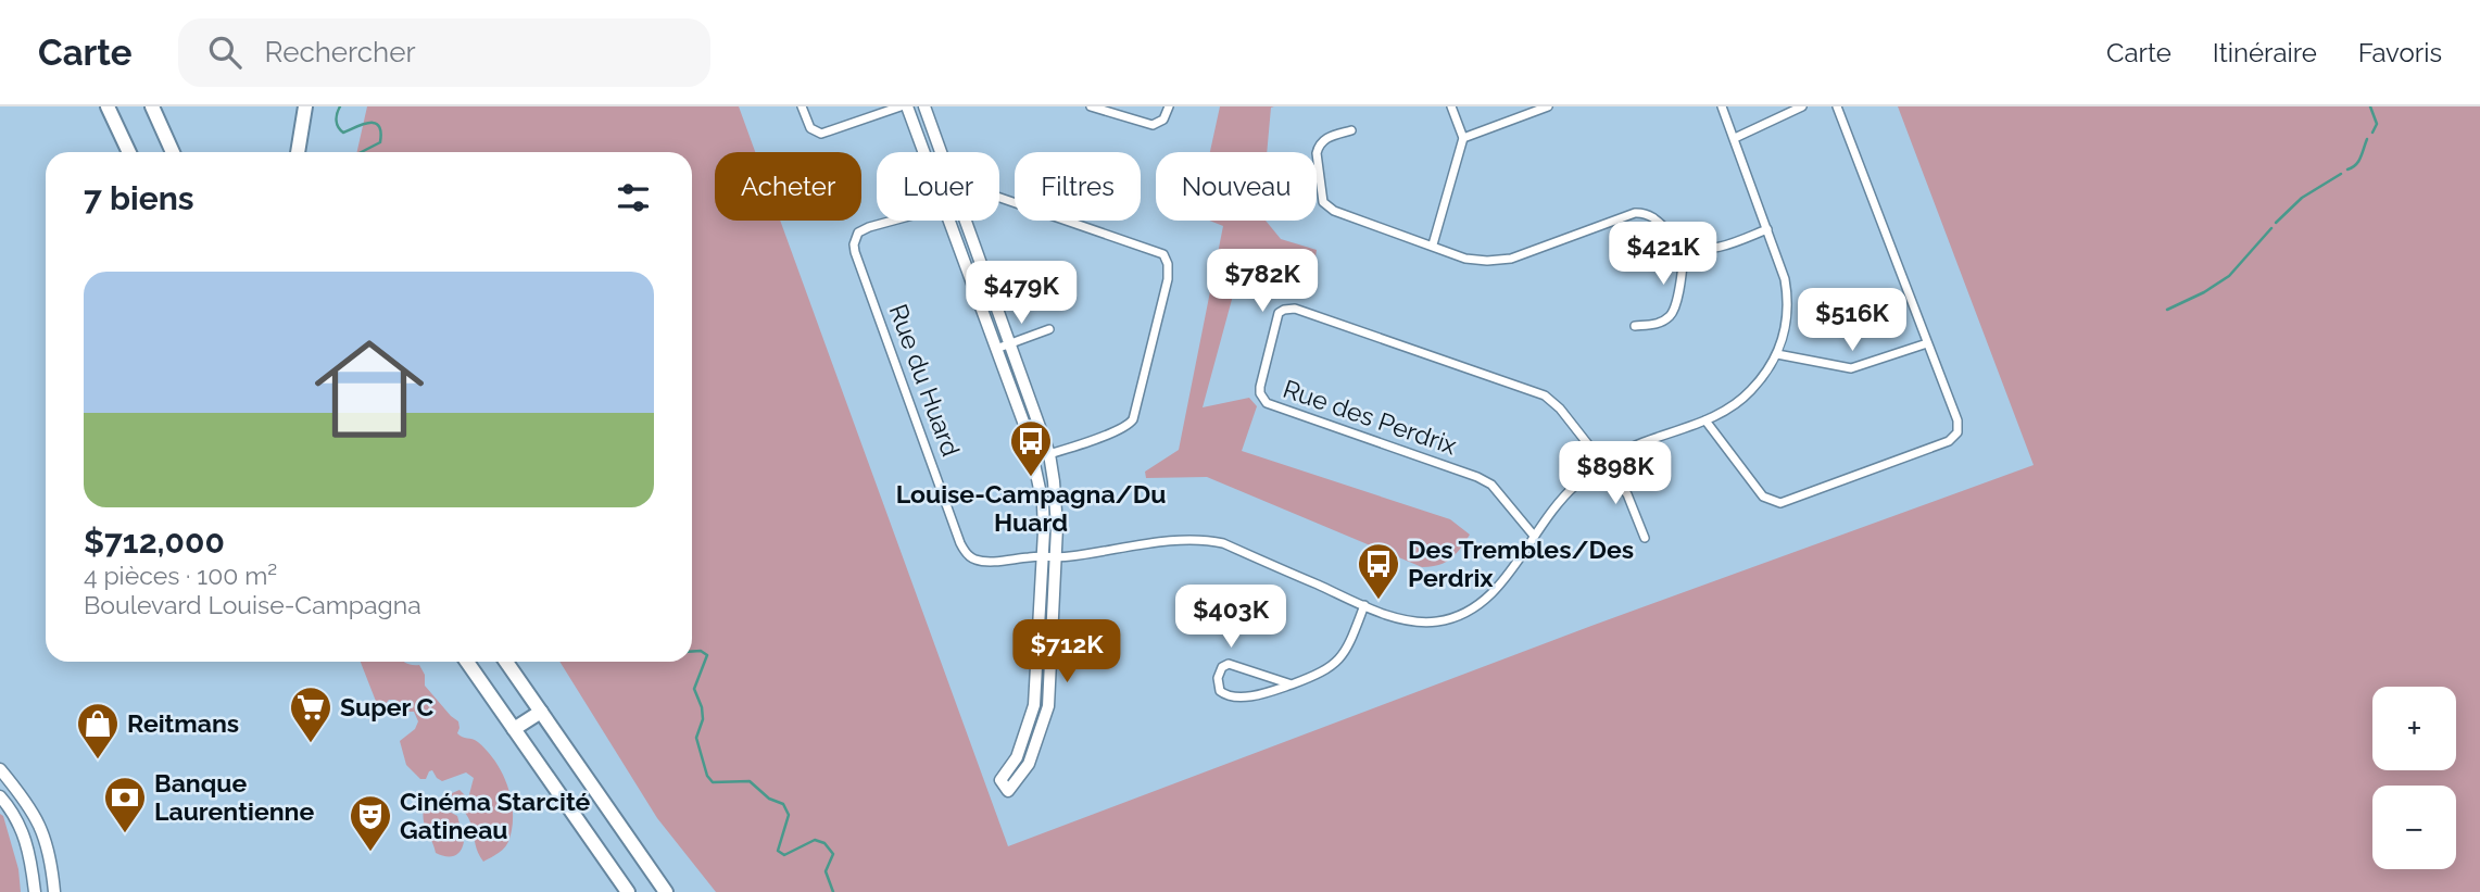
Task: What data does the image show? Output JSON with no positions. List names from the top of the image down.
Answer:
{
  "streets": {
    "street": ["Rue du Huard", "Rue des Perdrix"]
  },
  "places": {
    "bus stop": ["Louise-Campagna/Du Huard", "Des Trembles/Des Perdrix"],
    "supermarket": ["Super C"],
    "shop": ["Reitmans"],
    "bank": ["Banque Laurentienne"],
    "theatre": ["Cinéma Starcité Gatineau"]
  },
  "page": {
    "header": "Carte",
    "search": "Rechercher",
    "nav": ["Carte", "Itinéraire", "Favoris"],
    "chip": [
      "Acheter",
      "Louer",
      "Filtres",
      "Nouveau"
    ],
    "heading": "7 biens",
    "price": [
      "$421K",
      "$782K",
      "$479K",
      "$516K",
      "$898K",
      "$403K",
      "$712K"
    ],
    "list": [
      {
        "name": "$712,000",
        "note": "4 pièces · 100 m² · Boulevard Louise-Campagna"
      }
    ],
    "map_buttons": ["+", "−"]
  }
}
